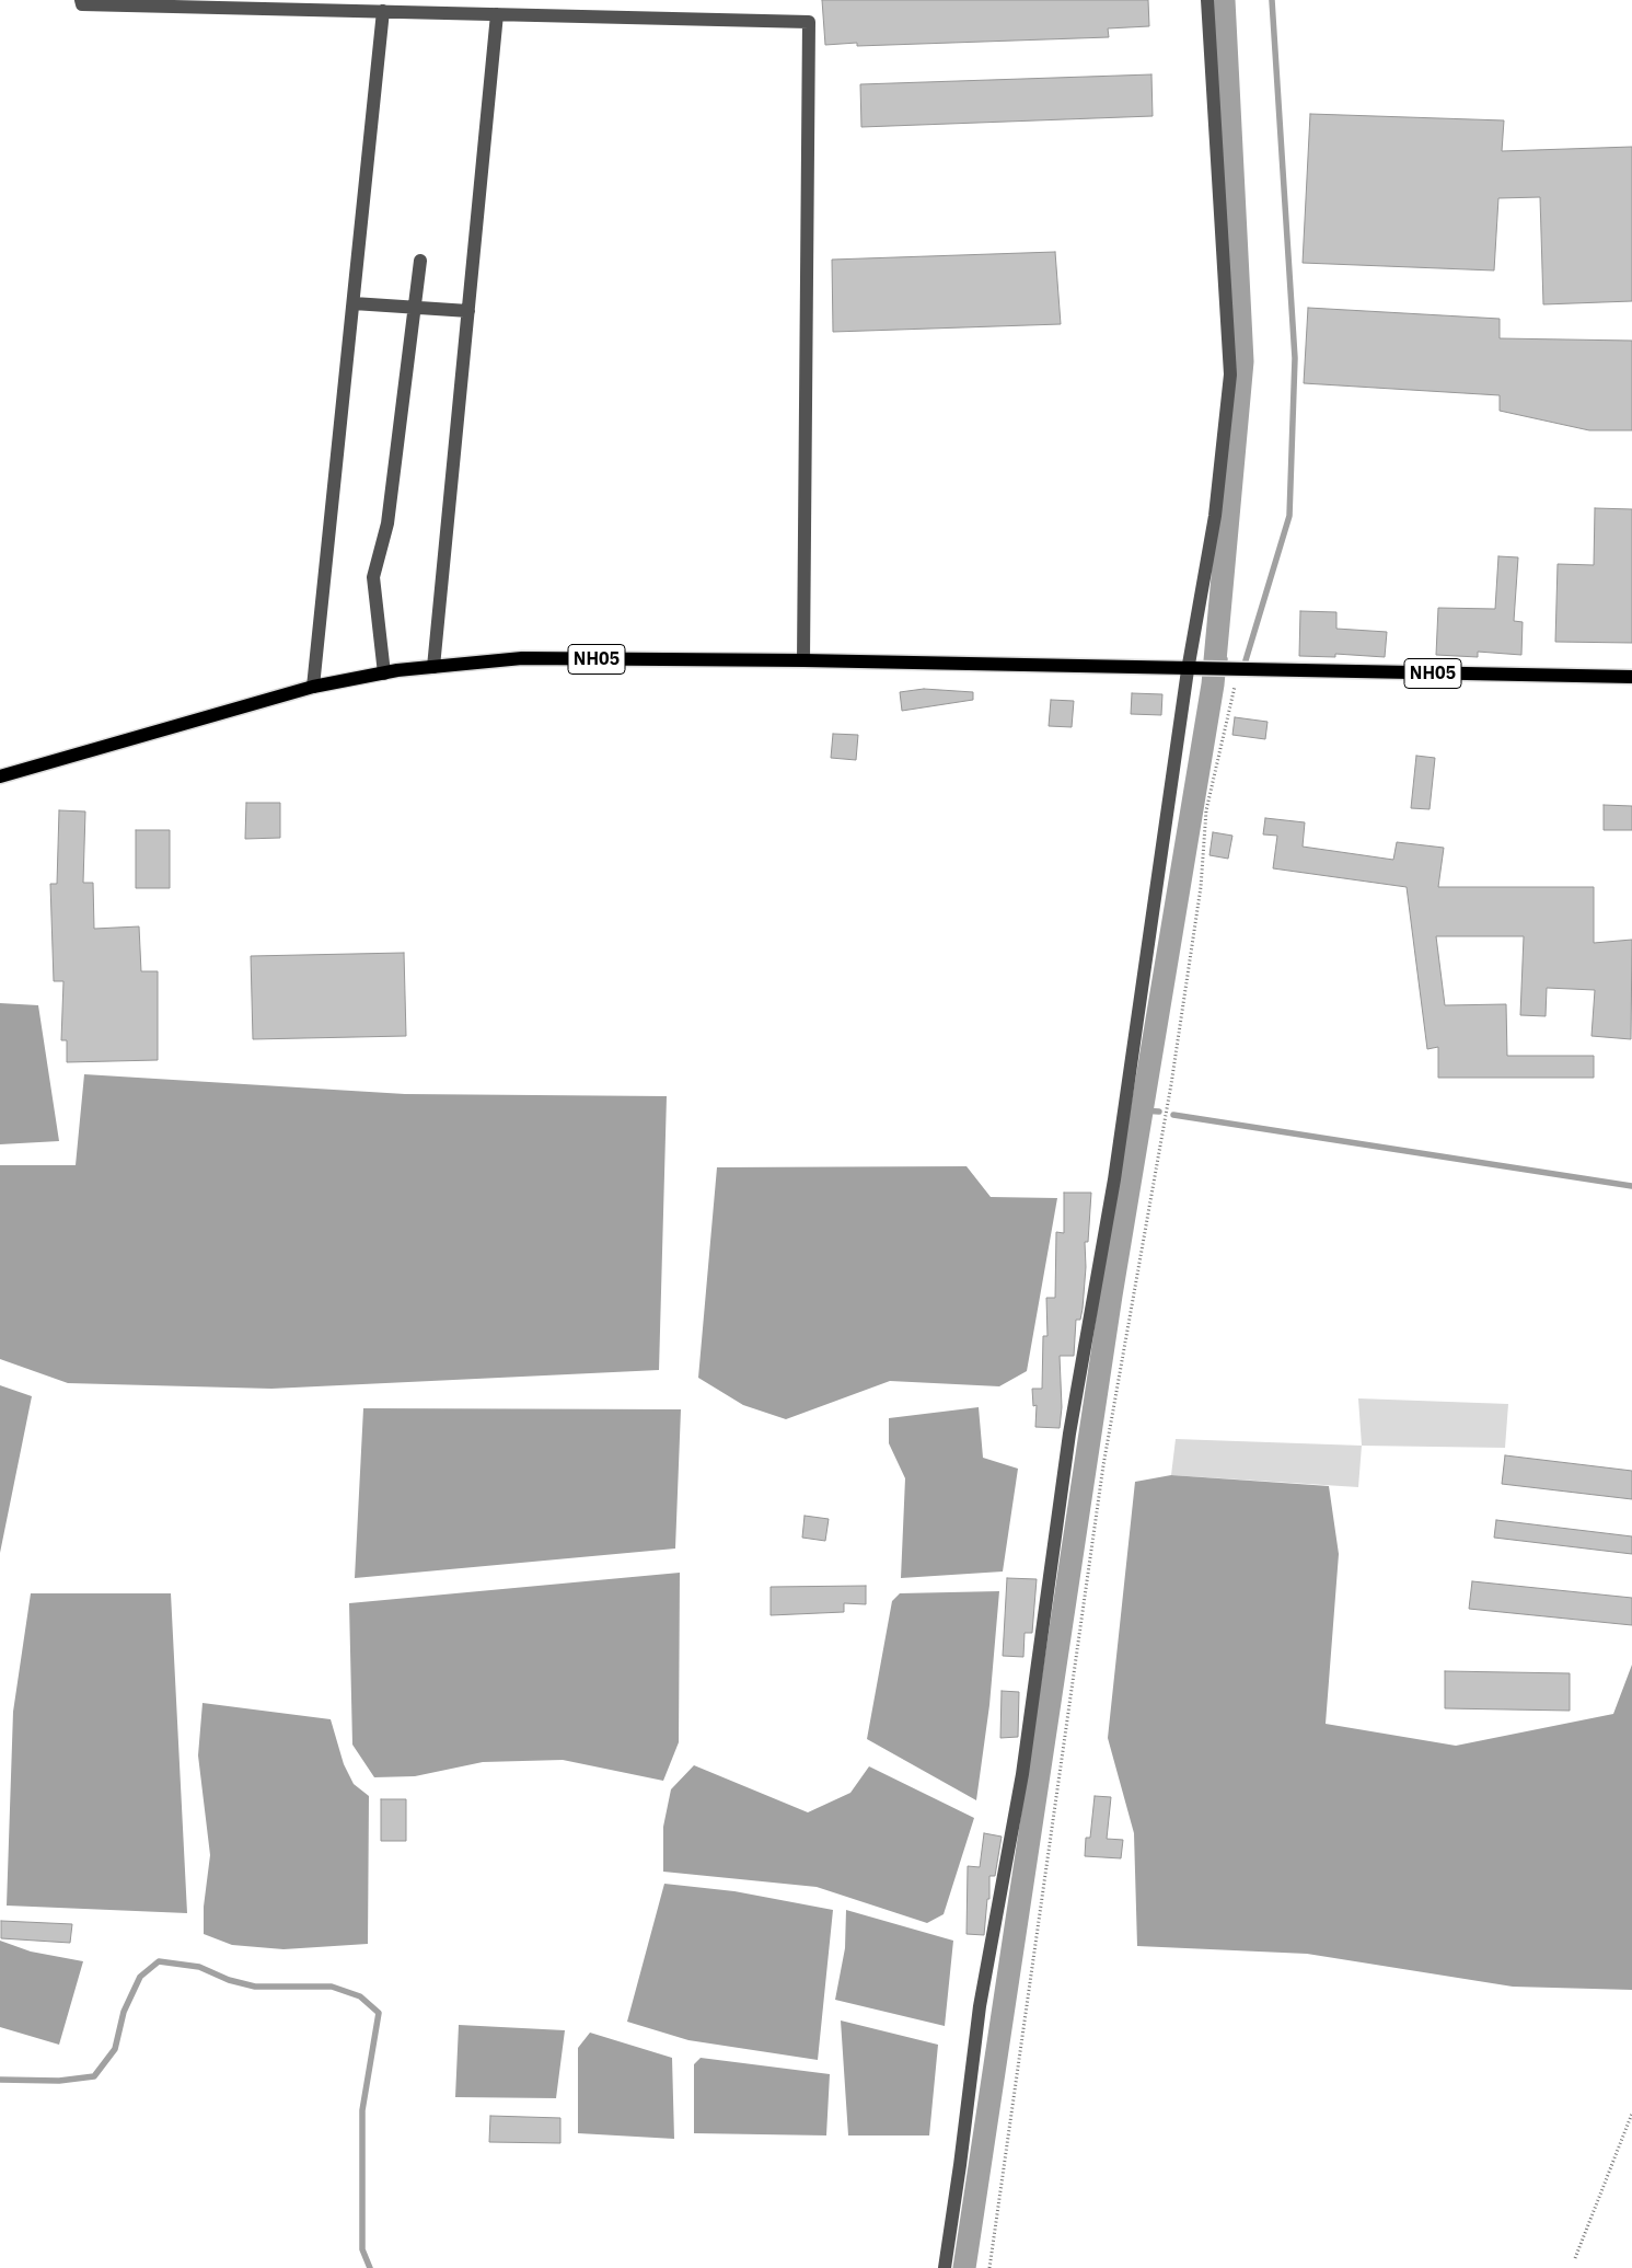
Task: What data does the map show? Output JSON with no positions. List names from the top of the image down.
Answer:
{
  "streets": {
    "main road": ["NH05"]
  }
}
